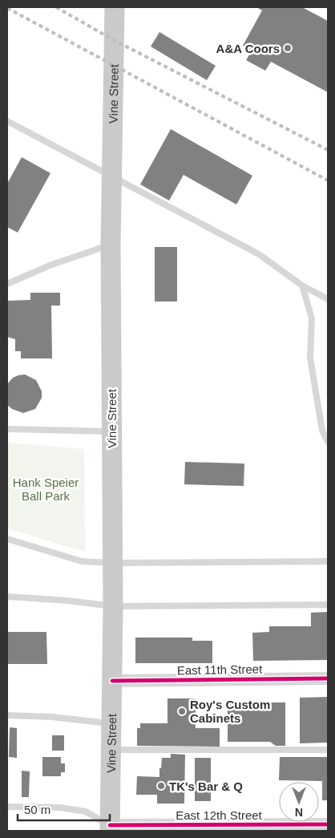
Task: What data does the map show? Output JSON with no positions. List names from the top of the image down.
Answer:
{
  "streets": {
    "main road": ["Vine Street"],
    "street": ["East 11th Street", "East 12th Street"]
  },
  "crossings": [
    ["Vine Street", "East 11th Street"],
    ["Vine Street", "East 12th Street"]
  ],
  "parks": ["Hank Speier Ball Park"],
  "places": ["A&A Coors", "Roy's Custom Cabinets", "TK's Bar & Q"],
  "scale_bar": "50 m",
  "north": "bottom"
}
